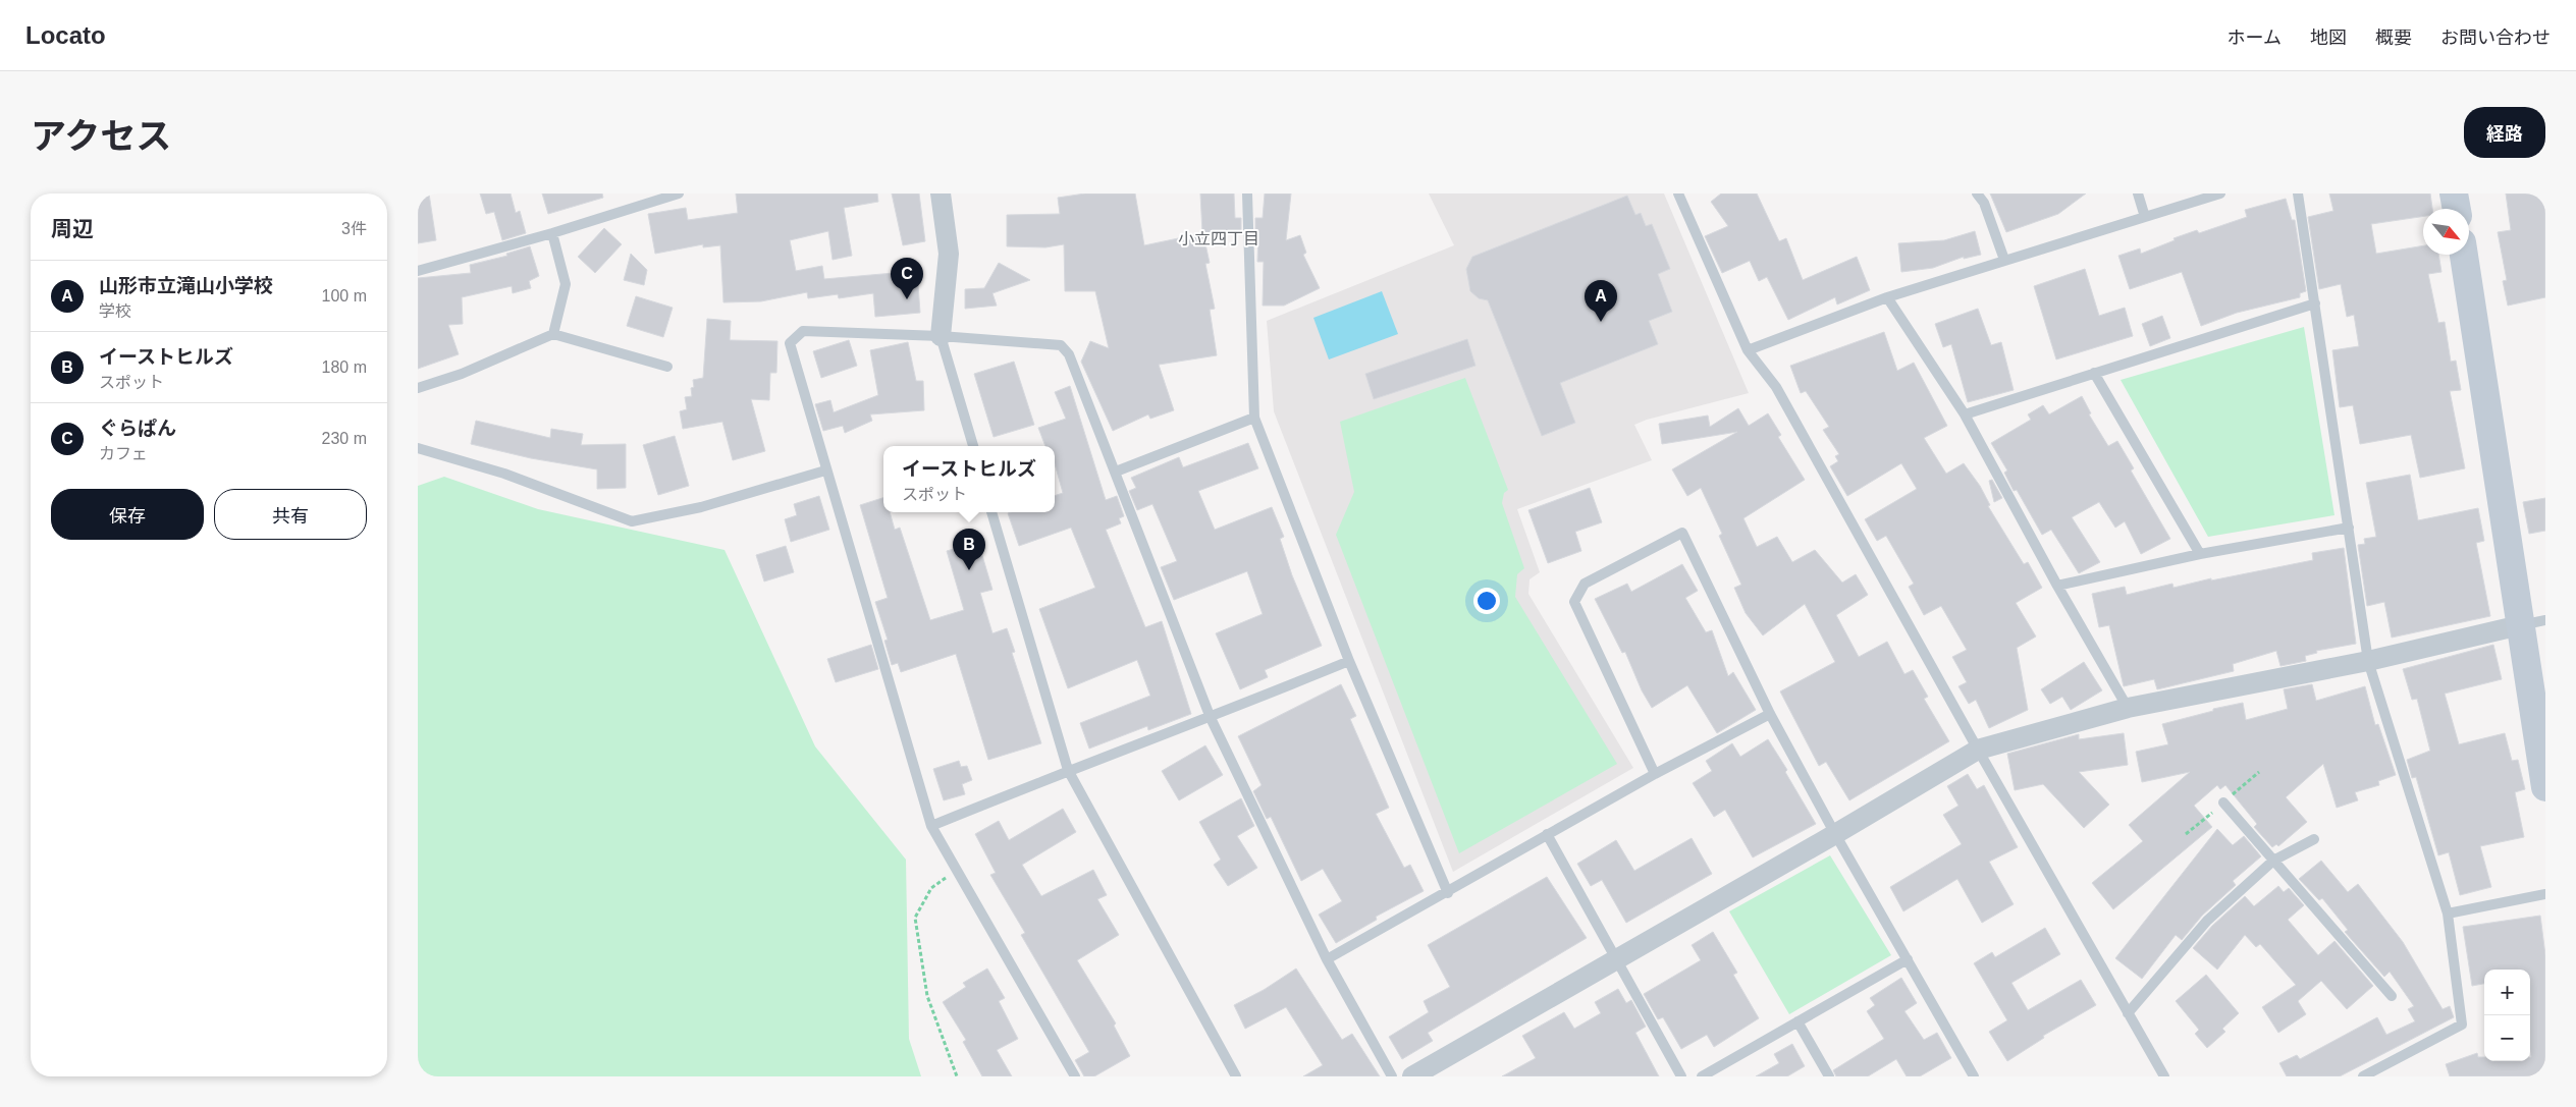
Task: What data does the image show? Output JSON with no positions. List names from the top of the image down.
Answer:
{
  "districts": ["小立四丁目"],
  "north": "bottom right",
  "page": {
    "header": "Locato",
    "nav": [
      "ホーム",
      "地図",
      "概要",
      "お問い合わせ"
    ],
    "title": "アクセス",
    "buttons": [
      "経路",
      ["保存", "共有"]
    ],
    "heading": ["周辺", "3件"],
    "pins": ["C", "A", "B"],
    "list": [
      {
        "mark": "A",
        "name": "山形市立滝山小学校",
        "note": "学校",
        "value": "100 m"
      },
      {
        "mark": "B",
        "name": "イーストヒルズ",
        "note": "スポット",
        "value": "180 m"
      },
      {
        "mark": "C",
        "name": "ぐらぱん",
        "note": "カフェ",
        "value": "230 m"
      }
    ],
    "popup": ["イーストヒルズ", "スポット"],
    "map_buttons": ["+", "−"]
  }
}
